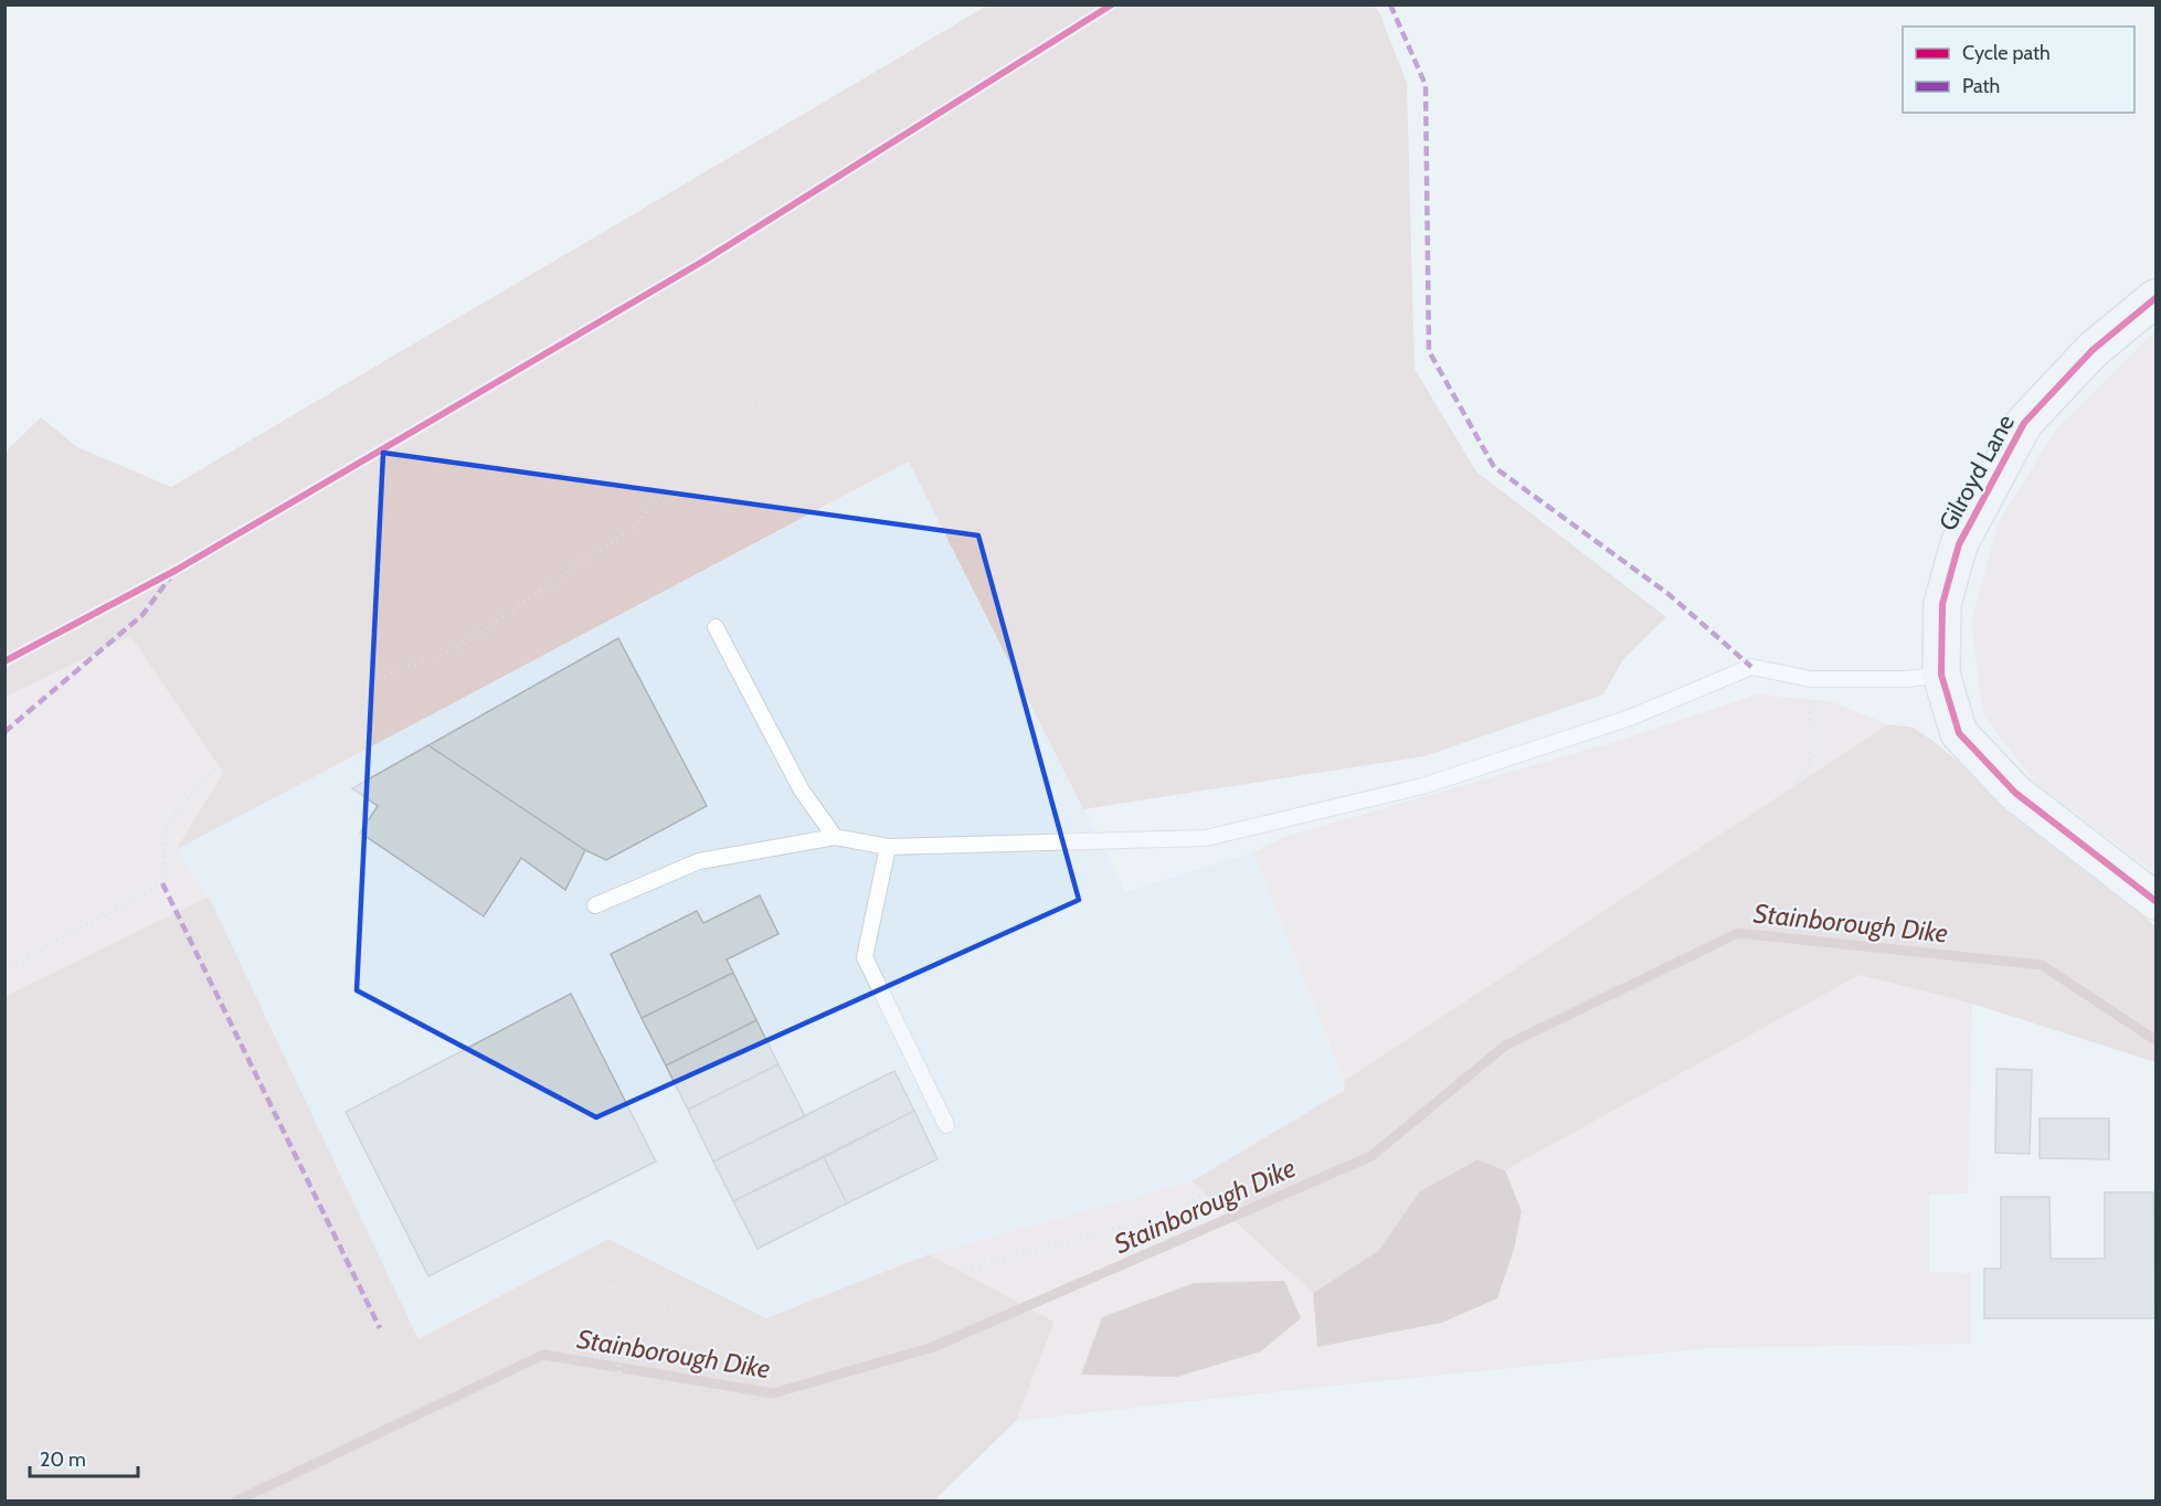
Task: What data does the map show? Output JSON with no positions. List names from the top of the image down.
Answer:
{
  "streets": {
    "street": ["Gilroyd Lane"]
  },
  "water": ["Stainborough Dike"],
  "legend": ["Cycle path", "Path"],
  "scale_bar": "20 m"
}
